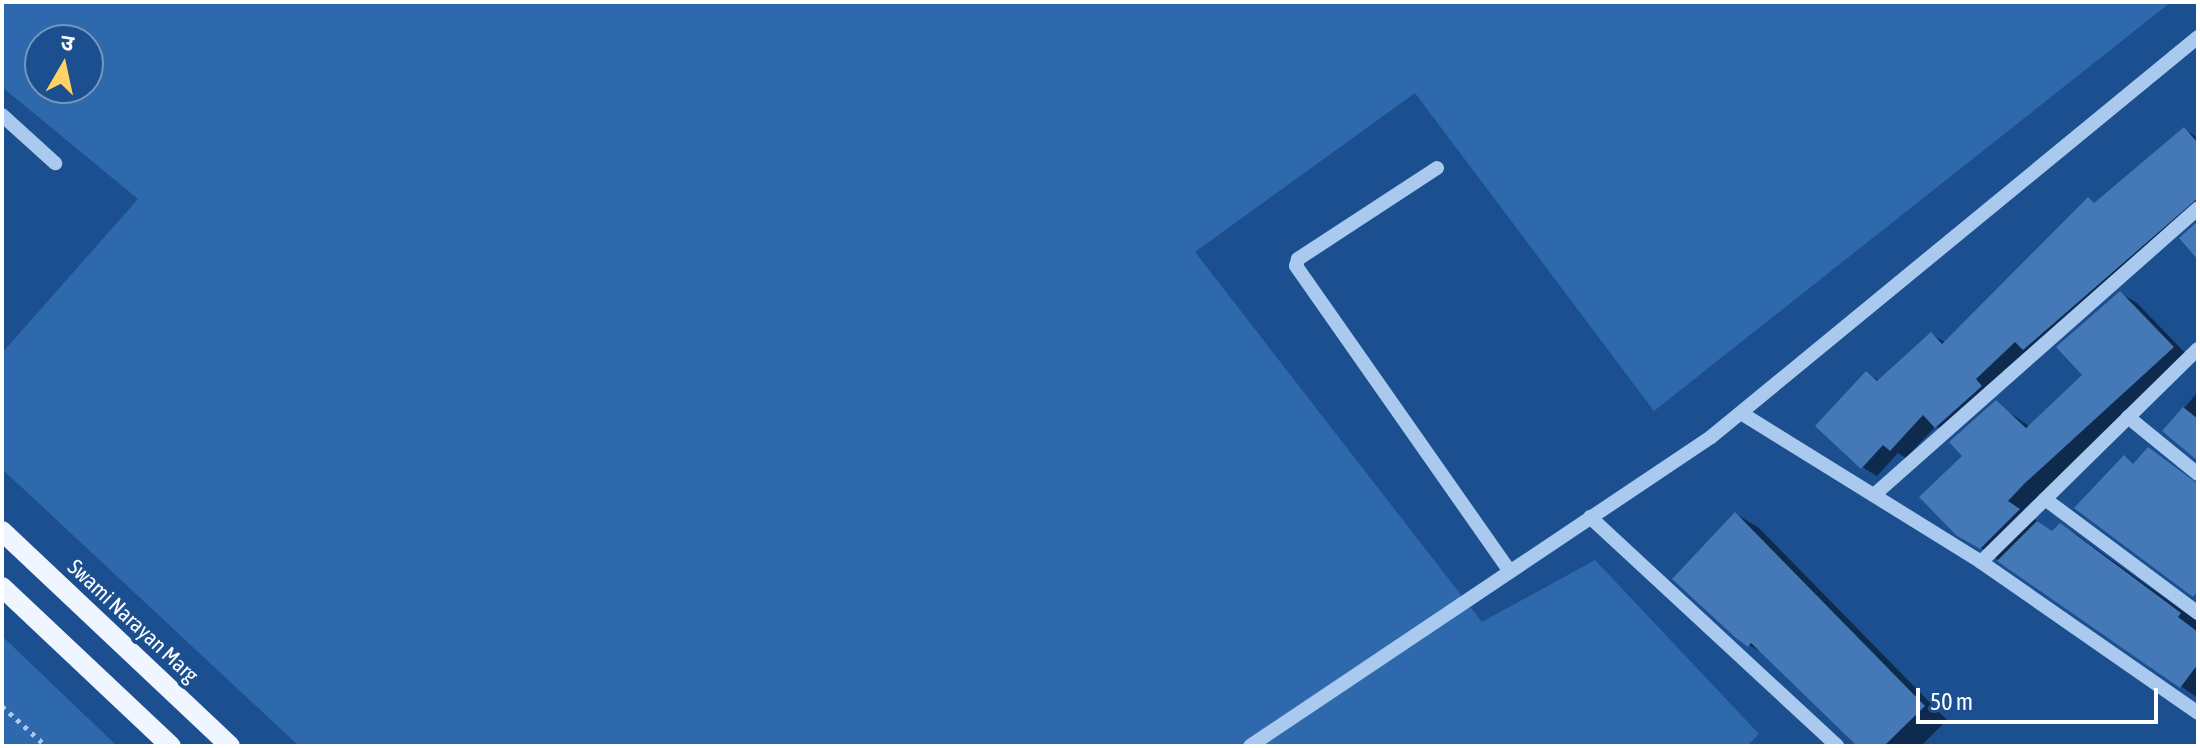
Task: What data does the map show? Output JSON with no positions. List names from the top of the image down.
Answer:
{
  "streets": {
    "main road": ["Swami Narayan Marg"]
  },
  "scale_bar": "50 m",
  "north": "top"
}
